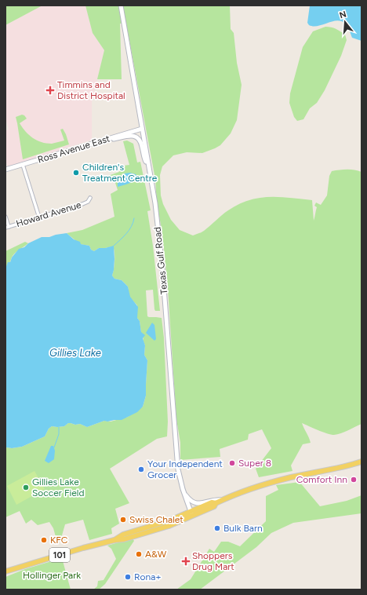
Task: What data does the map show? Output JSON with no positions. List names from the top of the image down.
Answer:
{
  "streets": {
    "main road": ["Ross Avenue East", "Texas Gulf Road", "101"],
    "street": ["Howard Avenue"]
  },
  "crossings": [
    ["Ross Avenue East", "Texas Gulf Road"],
    ["Texas Gulf Road", "101"]
  ],
  "water": ["Gillies Lake"],
  "parks": ["Hollinger Park"],
  "places": {
    "health": ["Timmins and District Hospital", "Shoppers Drug Mart"],
    "other": [
      "Children's Treatment Centre",
      "Super 8",
      "Your Independent Grocer",
      "Comfort Inn",
      "Gillies Lake Soccer Field",
      "Swiss Chalet",
      "Bulk Barn",
      "KFC",
      "A&W",
      "Rona+"
    ]
  },
  "north": "top"
}
